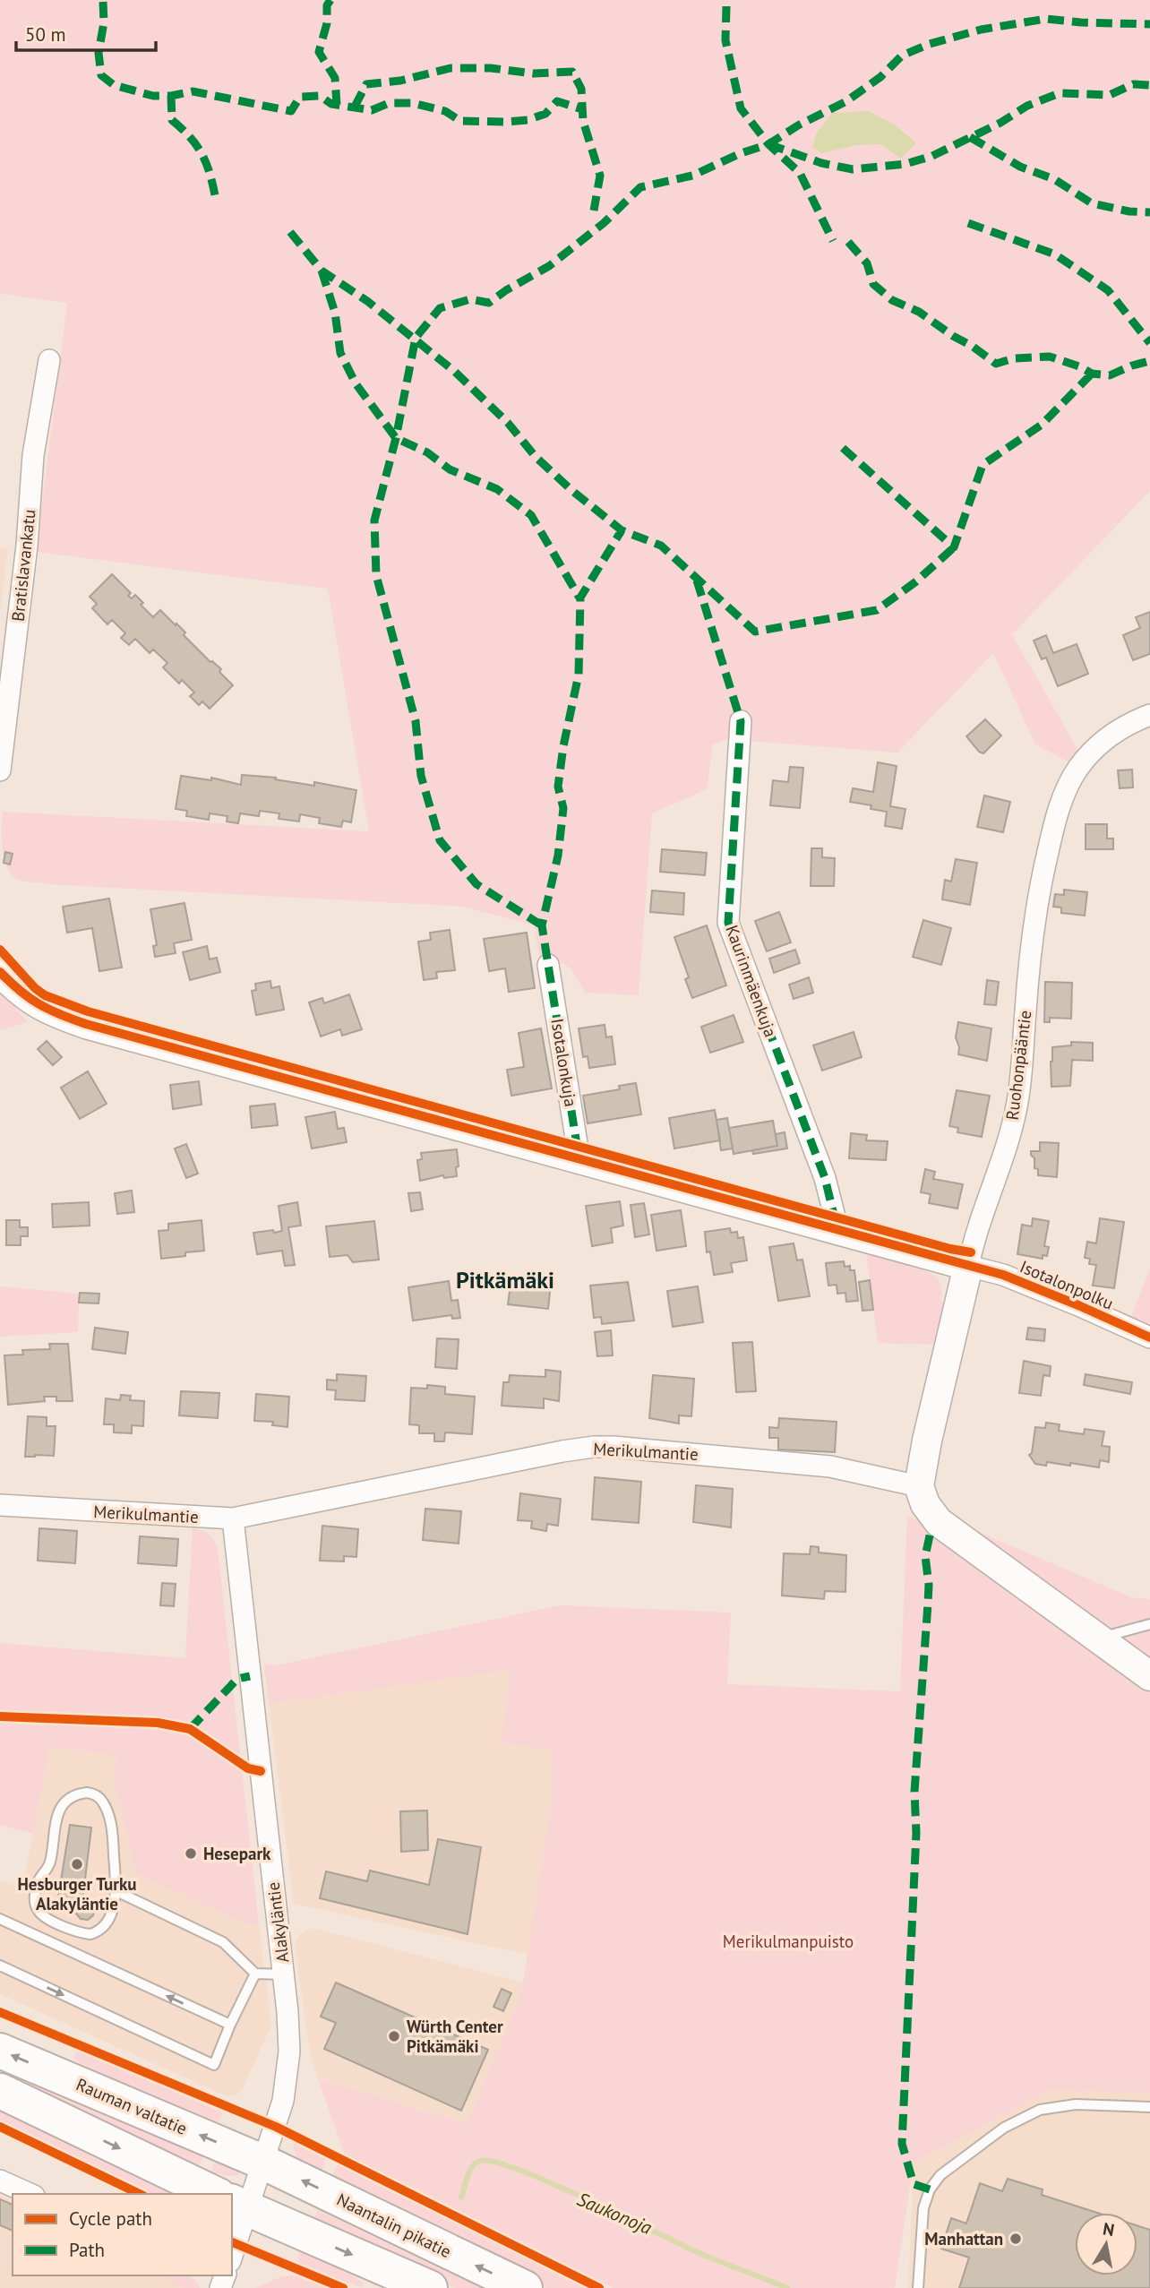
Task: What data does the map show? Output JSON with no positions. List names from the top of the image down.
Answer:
{
  "streets": {
    "highway": ["Rauman valtatie", "Naantalin pikatie"],
    "street": [
      "Bratislavankatu",
      "Kaurinmäenkuja",
      "Isotalonkuja",
      "Ruohonpääntie",
      "Isotalonpolku",
      "Merikulmantie",
      "Alakyläntie"
    ]
  },
  "crossings": [
    ["Ruohonpääntie", "Isotalonpolku"],
    ["Ruohonpääntie", "Merikulmantie"],
    ["Merikulmantie", "Alakyläntie"],
    ["Alakyläntie", "Rauman valtatie"],
    ["Alakyläntie", "Naantalin pikatie"],
    ["Rauman valtatie", "Naantalin pikatie"]
  ],
  "districts": ["Pitkämäki"],
  "water": ["Saukonoja"],
  "parks": ["Merikulmanpuisto"],
  "places": [
    "Hesepark",
    "Hesburger Turku Alakyläntie",
    "Würth Center Pitkämäki",
    "Manhattan"
  ],
  "legend": ["Cycle path", "Path"],
  "scale_bar": "50 m",
  "north": "top"
}
